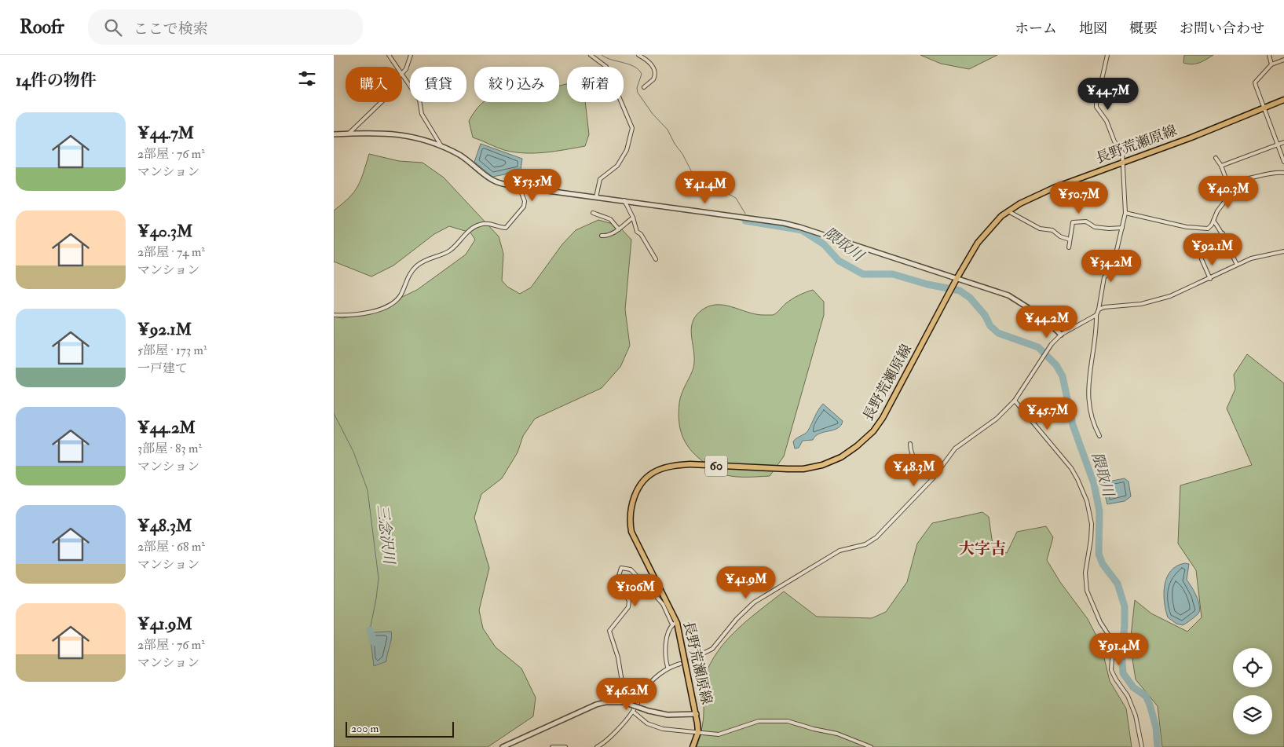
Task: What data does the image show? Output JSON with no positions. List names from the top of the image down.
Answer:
{
  "streets": {
    "main road": ["長野荒瀬原線", "60"]
  },
  "districts": ["大字吉"],
  "water": ["隈取川", "三念沢川"],
  "scale_bar": "200 m",
  "page": {
    "header": "Roofr",
    "search": "ここで検索",
    "nav": [
      "ホーム",
      "地図",
      "概要",
      "お問い合わせ"
    ],
    "heading": "14件の物件",
    "chip": [
      "購入",
      "賃貸",
      "絞り込み",
      "新着"
    ],
    "price": [
      "¥44.7M",
      "¥53.5M",
      "¥41.4M",
      "¥40.3M",
      "¥50.7M",
      "¥92.1M",
      "¥34.2M",
      "¥44.2M",
      "¥45.7M",
      "¥48.3M",
      "¥41.9M",
      "¥106M",
      "¥91.4M",
      "¥46.2M"
    ],
    "list": [
      {
        "name": "¥44.7M",
        "note": "2部屋 · 76 m² · マンション"
      },
      {
        "name": "¥40.3M",
        "note": "2部屋 · 74 m² · マンション"
      },
      {
        "name": "¥92.1M",
        "note": "5部屋 · 173 m² · 一戸建て"
      },
      {
        "name": "¥44.2M",
        "note": "3部屋 · 83 m² · マンション"
      },
      {
        "name": "¥48.3M",
        "note": "2部屋 · 68 m² · マンション"
      },
      {
        "name": "¥41.9M",
        "note": "2部屋 · 76 m² · マンション"
      }
    ],
    "scale": "200 m"
  }
}
